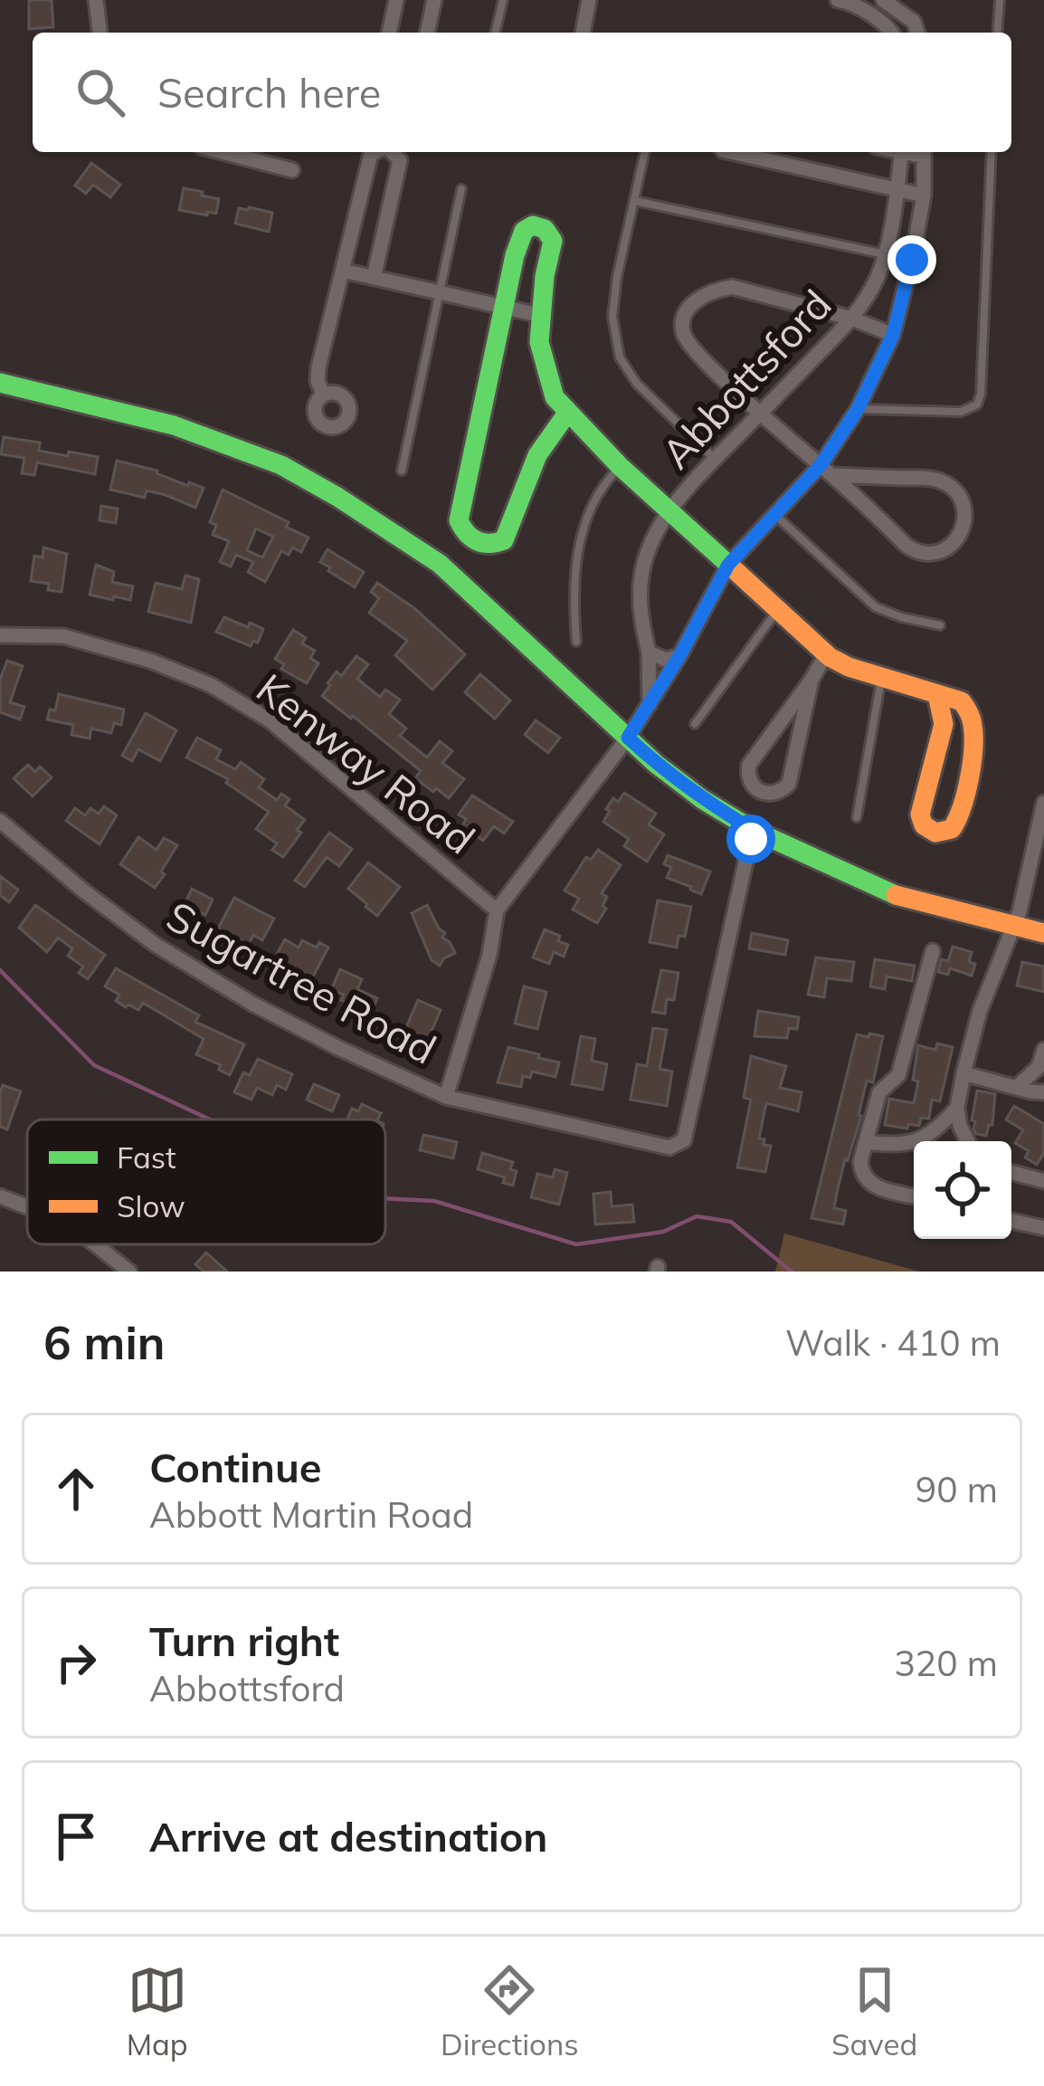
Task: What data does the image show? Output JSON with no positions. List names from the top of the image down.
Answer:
{
  "streets": {
    "street": ["Abbottsford", "Kenway Road", "Sugartree Road"]
  },
  "crossings": [
    ["Abbottsford", "Kenway Road"]
  ],
  "legend": ["Fast", "Slow"],
  "page": {
    "search": "Search here",
    "heading": ["6 min", "Walk · 410 m"],
    "list": [
      ["Continue", "Abbott Martin Road", "90 m"],
      ["Turn right", "Abbottsford", "320 m"],
      "Arrive at destination"
    ],
    "nav": ["Map", "Directions", "Saved"]
  }
}
